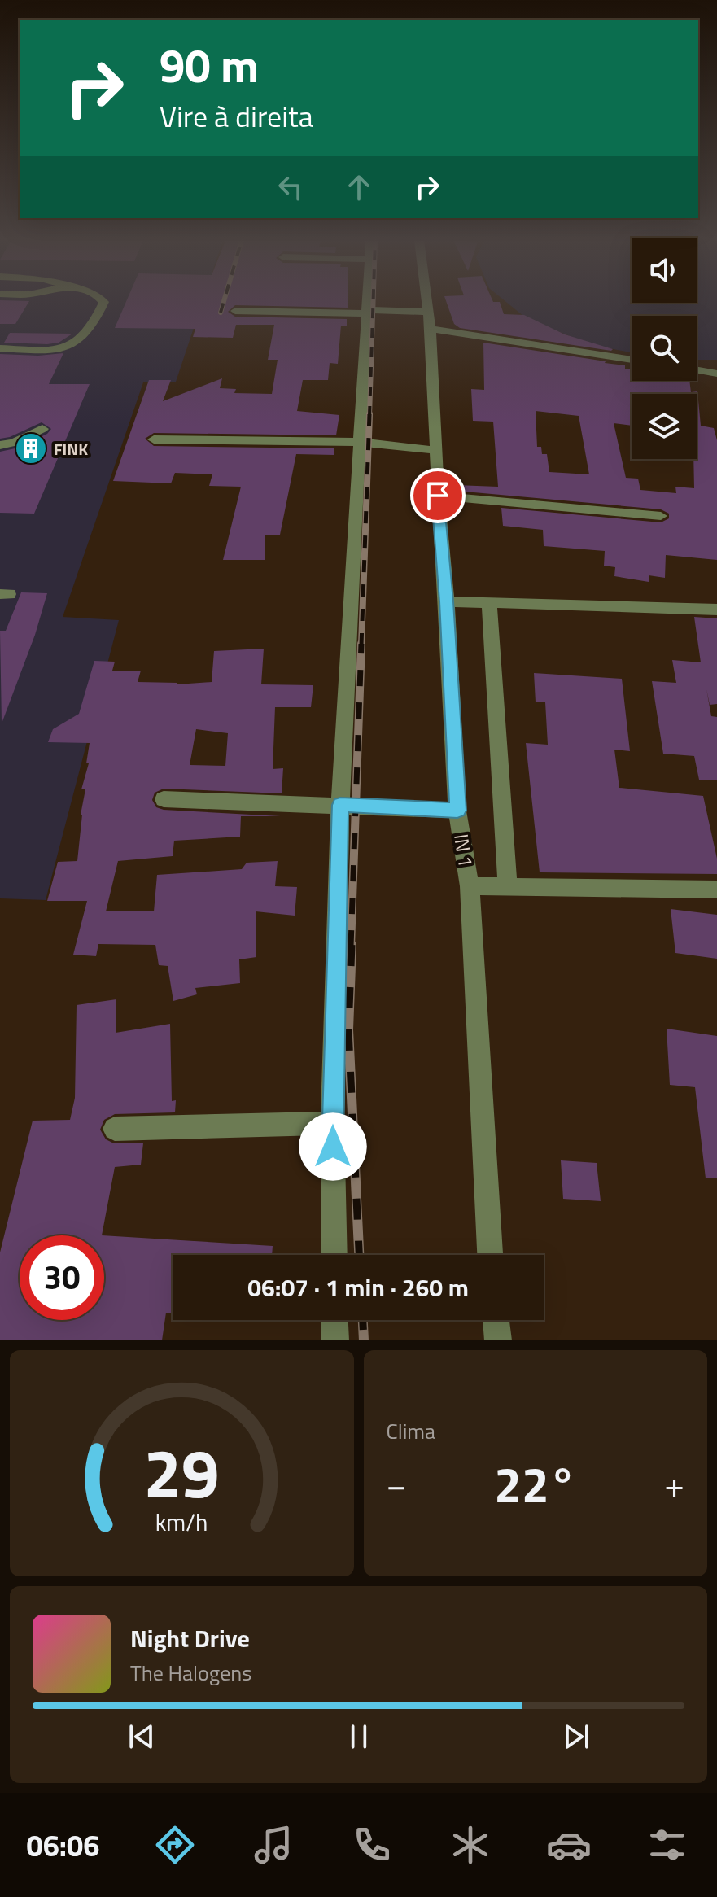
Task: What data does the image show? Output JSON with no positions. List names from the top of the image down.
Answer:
{
  "streets": {
    "street": ["IN 1"]
  },
  "places": {
    "building": ["FINK"]
  },
  "page": {
    "turn": ["90 m", "Vire à direita"],
    "limit": "30",
    "trip": "06:07 · 1 min · 260 m",
    "tile": "Clima",
    "heat": ["−", "22°", "+"],
    "song": ["Night Drive", "The Halogens"],
    "tabs": "06:06",
    "gauge": ["29", "km/h"]
  }
}
